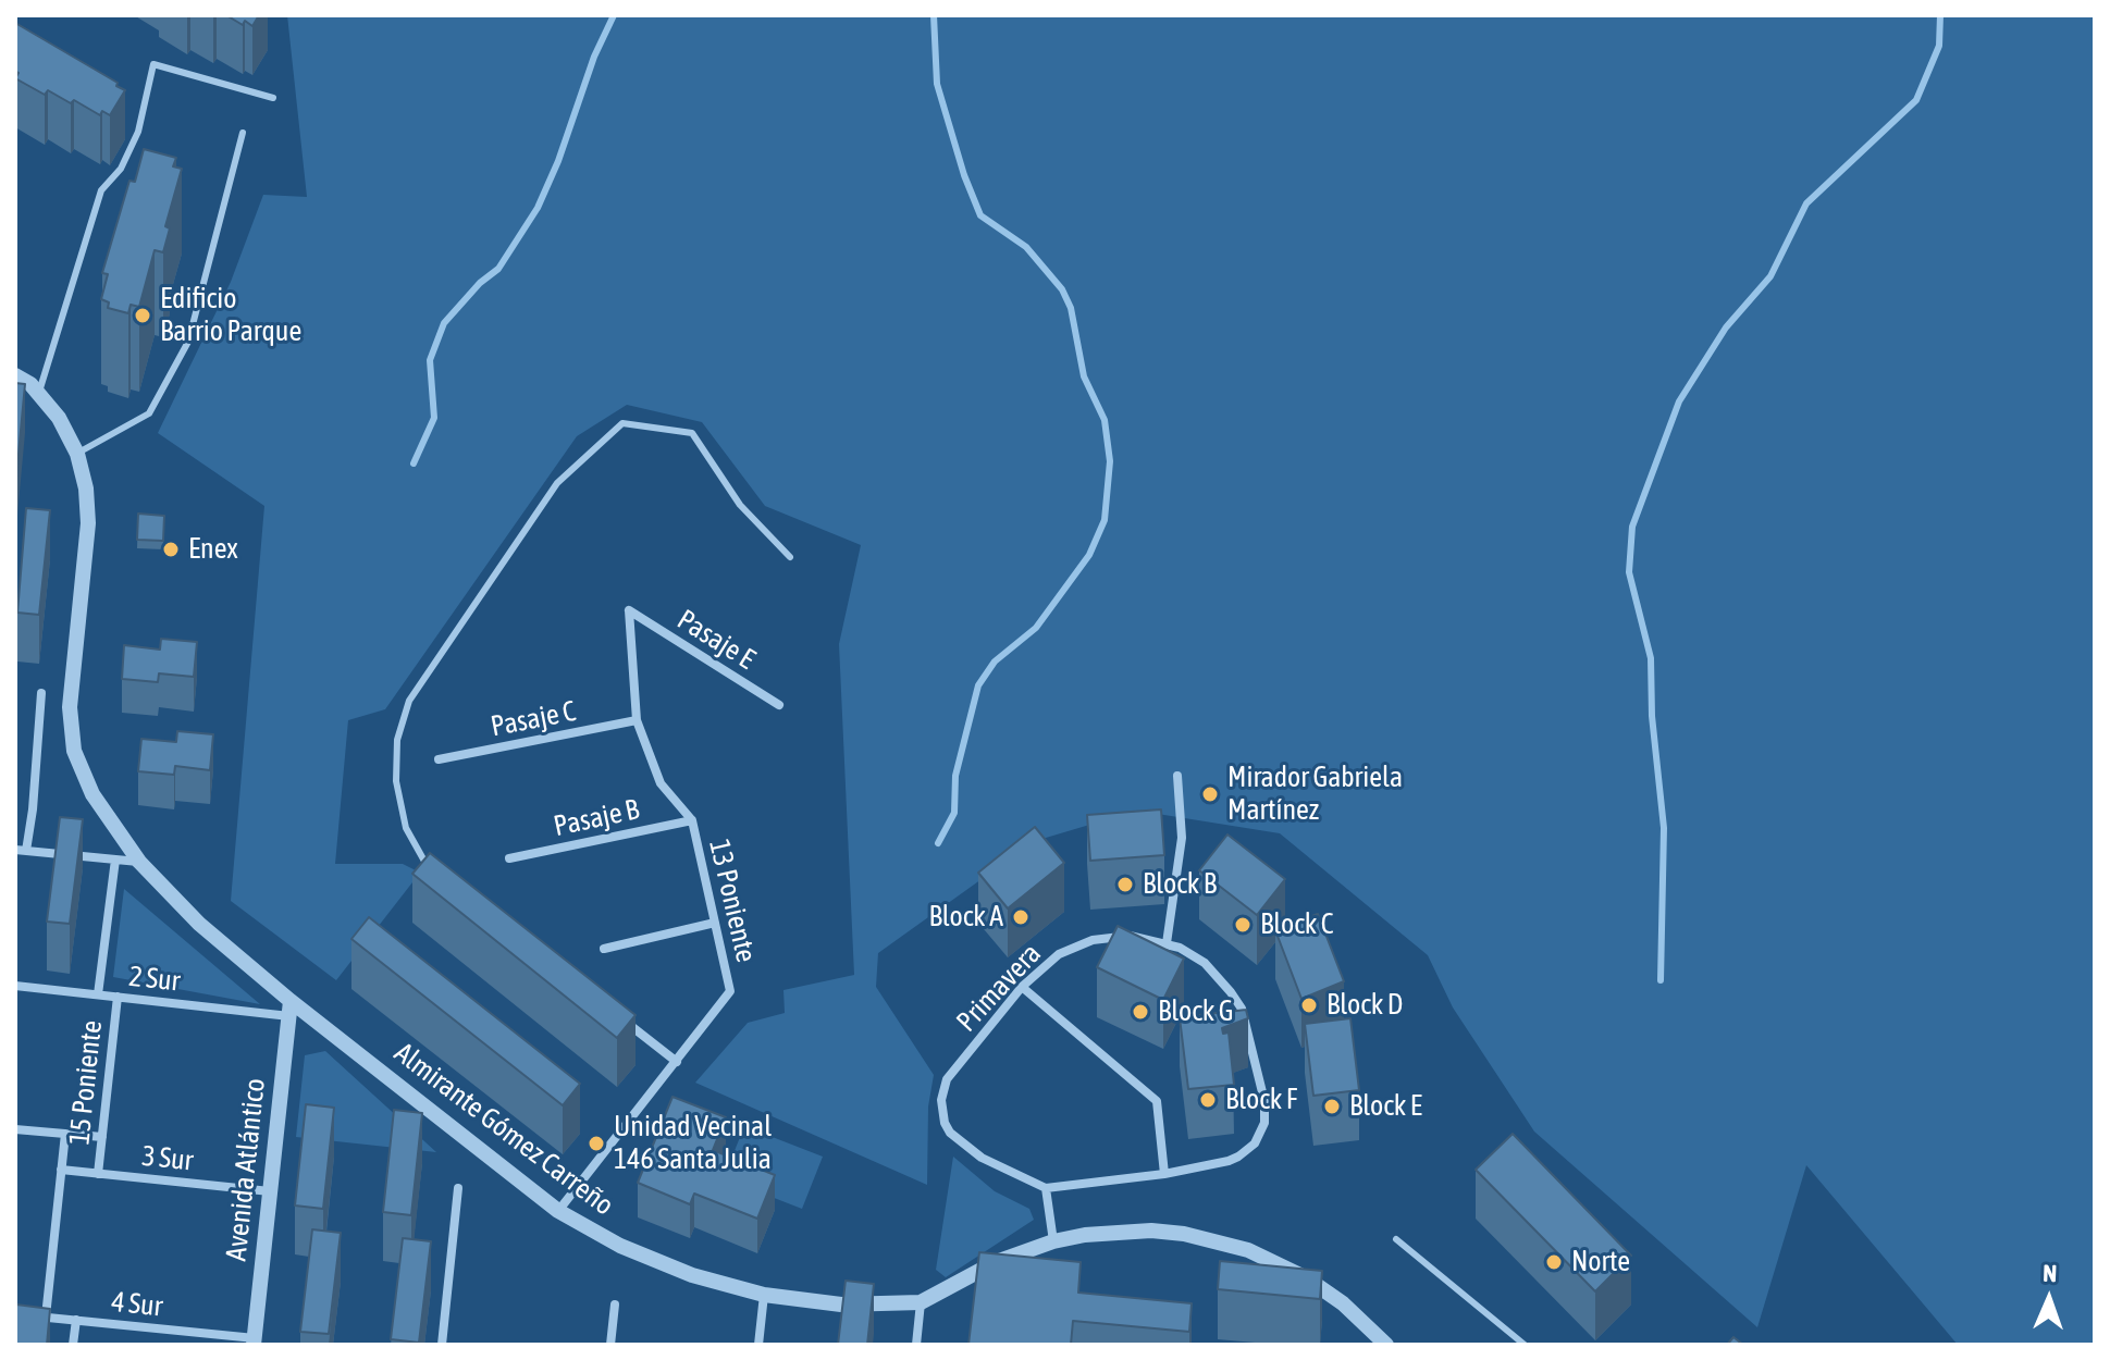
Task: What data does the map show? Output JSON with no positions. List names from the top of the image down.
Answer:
{
  "streets": {
    "street": [
      "Pasaje E",
      "Pasaje C",
      "Pasaje B",
      "13 Poniente",
      "2 Sur",
      "Primavera",
      "15 Poniente",
      "Almirante Gómez Carreño",
      "3 Sur",
      "Avenida Atlántico",
      "4 Sur"
    ]
  },
  "crossings": [
    ["Pasaje E", "13 Poniente"],
    ["Pasaje C", "13 Poniente"],
    ["Pasaje B", "13 Poniente"],
    ["13 Poniente", "Almirante Gómez Carreño"],
    ["2 Sur", "15 Poniente"],
    ["2 Sur", "Almirante Gómez Carreño"],
    ["2 Sur", "Avenida Atlántico"],
    ["15 Poniente", "3 Sur"],
    ["15 Poniente", "4 Sur"],
    ["Almirante Gómez Carreño", "Avenida Atlántico"],
    ["3 Sur", "Avenida Atlántico"],
    ["Avenida Atlántico", "4 Sur"]
  ],
  "places": [
    "Edificio Barrio Parque",
    "Enex",
    "Mirador Gabriela Martínez",
    "Block B",
    "Block A",
    "Block C",
    "Block D",
    "Block G",
    "Block F",
    "Block E",
    "Unidad Vecinal 146 Santa Julia",
    "Norte"
  ],
  "north": "top"
}
